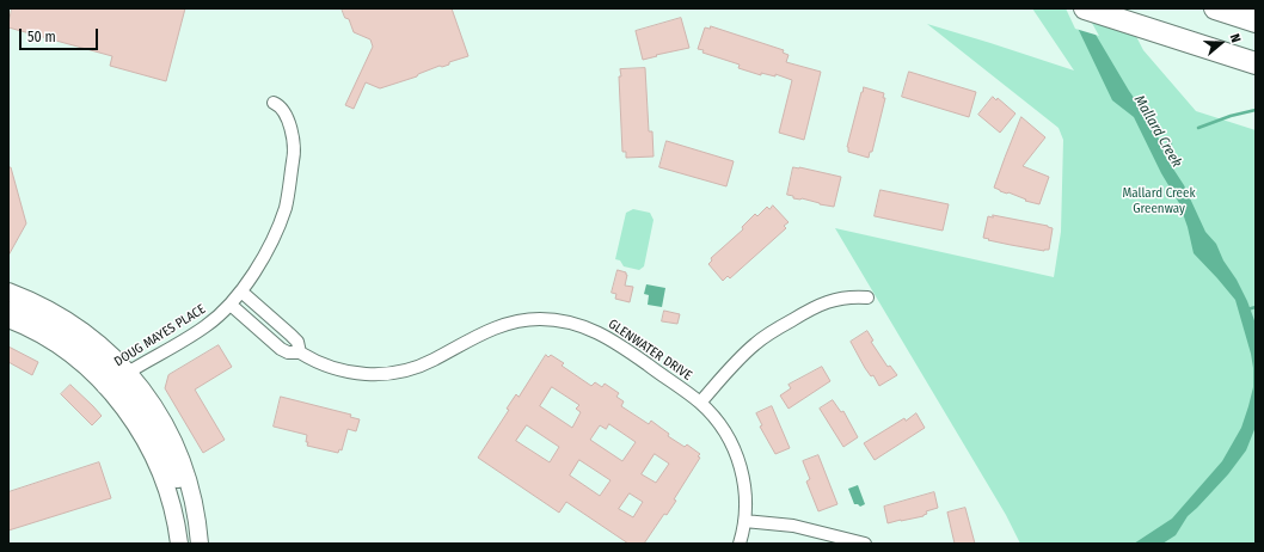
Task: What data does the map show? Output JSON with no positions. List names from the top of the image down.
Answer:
{
  "streets": {
    "street": ["DOUG MAYES PLACE", "GLENWATER DRIVE"]
  },
  "crossings": [
    ["DOUG MAYES PLACE", "GLENWATER DRIVE"]
  ],
  "water": ["Mallard Creek"],
  "parks": ["Mallard Creek Greenway"],
  "scale_bar": "50 m",
  "north": "right"
}
